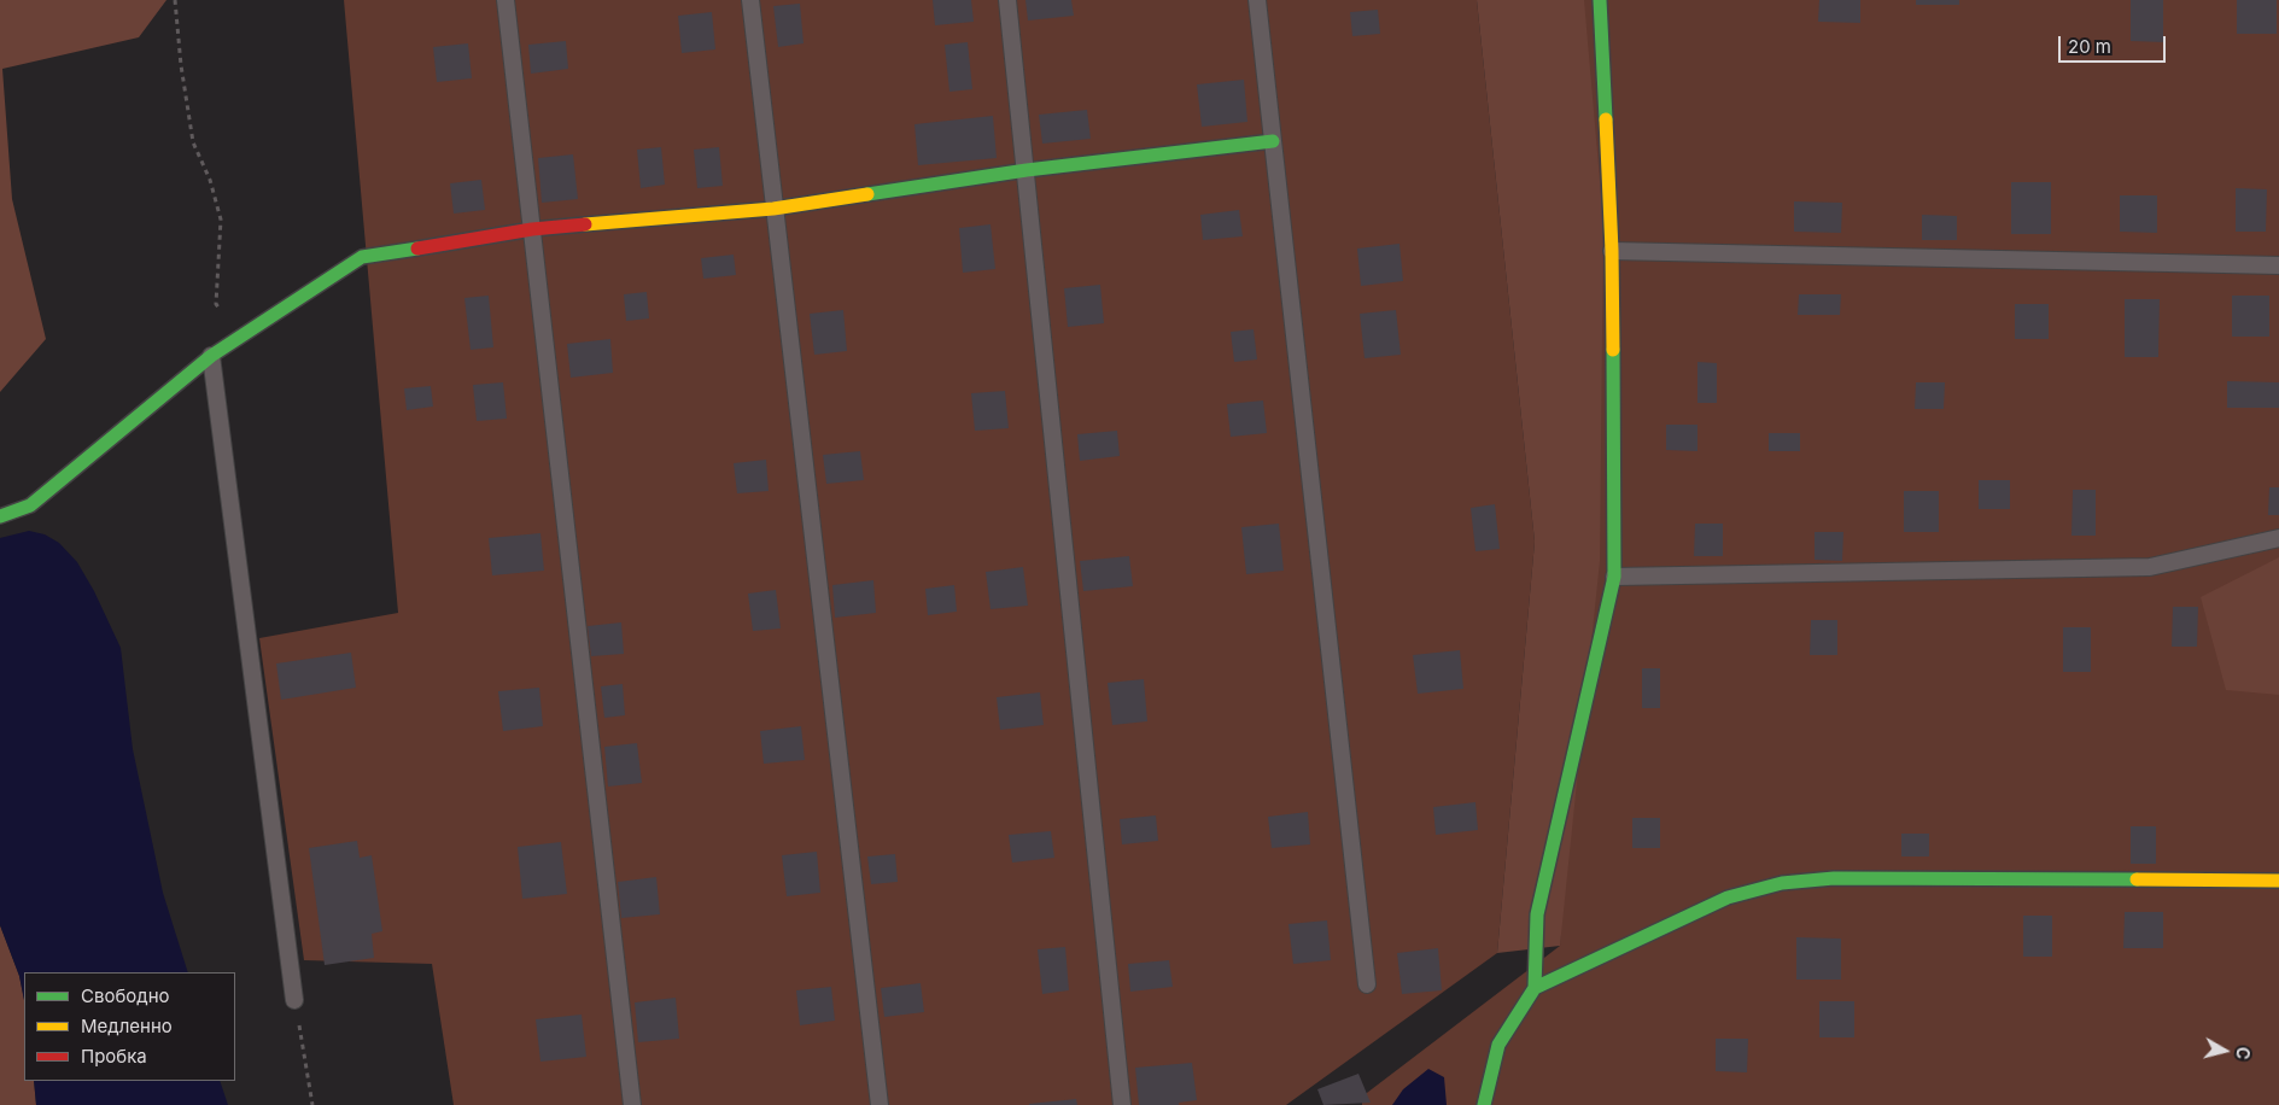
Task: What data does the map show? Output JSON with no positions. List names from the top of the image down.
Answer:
{
  "legend": ["Свободно", "Медленно", "Пробка"],
  "scale_bar": "20 m",
  "north": "right"
}
